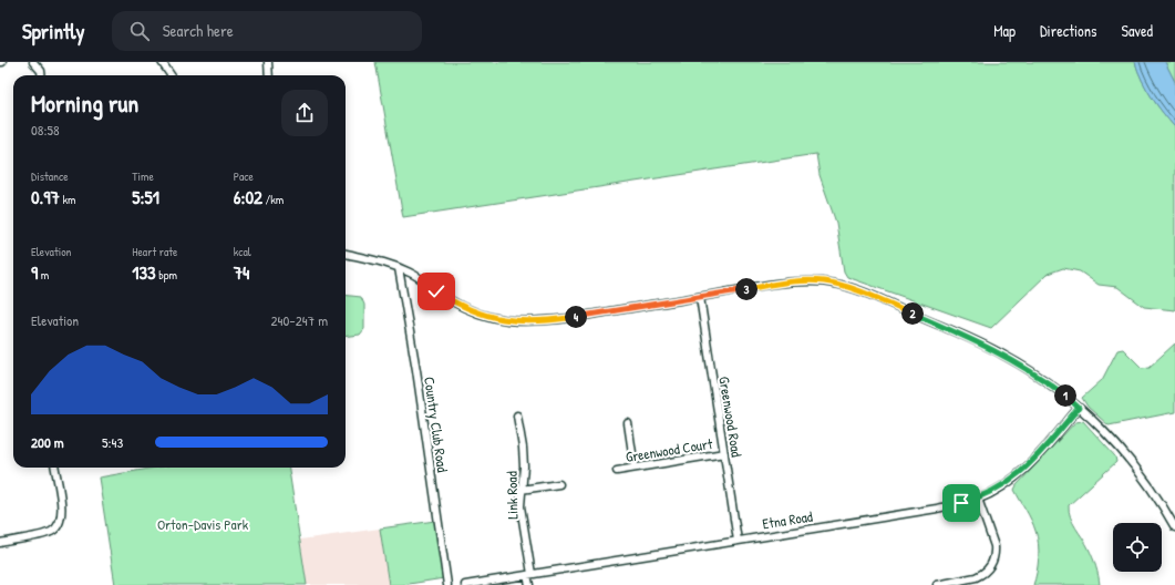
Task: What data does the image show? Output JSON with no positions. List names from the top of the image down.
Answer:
{
  "streets": {
    "street": [
      "Greenwood Road",
      "Country Club Road",
      "Greenwood Court",
      "Link Road",
      "Etna Road"
    ]
  },
  "crossings": [
    ["Greenwood Road", "Greenwood Court"],
    ["Greenwood Road", "Etna Road"],
    ["Link Road", "Etna Road"]
  ],
  "parks": ["Orton-Davis Park"],
  "page": {
    "header": "Sprintly",
    "search": "Search here",
    "nav": ["Map", "Directions", "Saved"],
    "heading": ["Morning run", "08:58"],
    "stats": [
      ["Distance", "0.97 km"],
      ["Time", "5:51"],
      ["Pace", "6:02 /km"],
      ["Elevation", "9 m"],
      ["Heart rate", "133 bpm"],
      ["kcal", "74"]
    ],
    "pins": [
      "3",
      "2",
      "4",
      "1"
    ],
    "chart": ["Elevation", "240–247 m"],
    "list": [
      {
        "name": "200 m",
        "note": "5:43"
      }
    ]
  }
}
